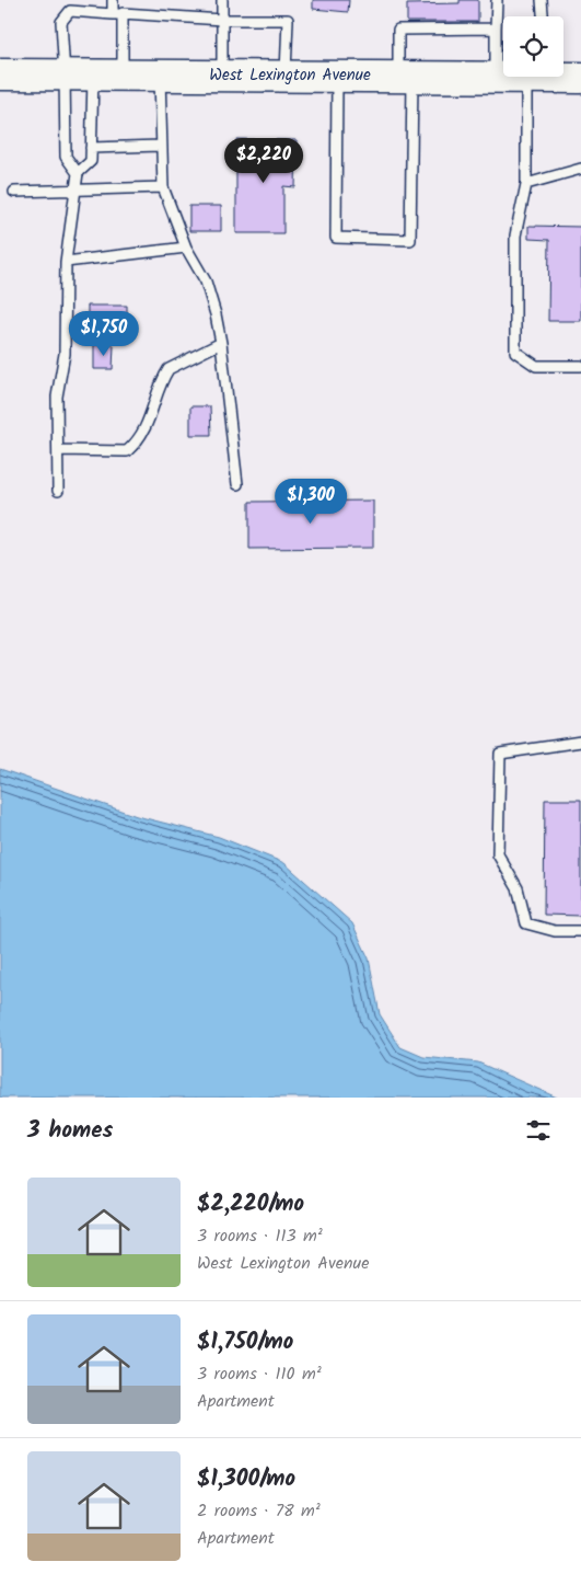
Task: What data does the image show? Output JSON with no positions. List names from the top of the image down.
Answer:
{
  "streets": {
    "main road": ["West Lexington Avenue"]
  },
  "page": {
    "price": ["$2,220", "$1,750", "$1,300"],
    "heading": "3 homes",
    "list": [
      {
        "name": "$2,220/mo",
        "note": "3 rooms · 113 m² · West Lexington Avenue"
      },
      {
        "name": "$1,750/mo",
        "note": "3 rooms · 110 m² · Apartment"
      },
      {
        "name": "$1,300/mo",
        "note": "2 rooms · 78 m² · Apartment"
      }
    ]
  }
}
